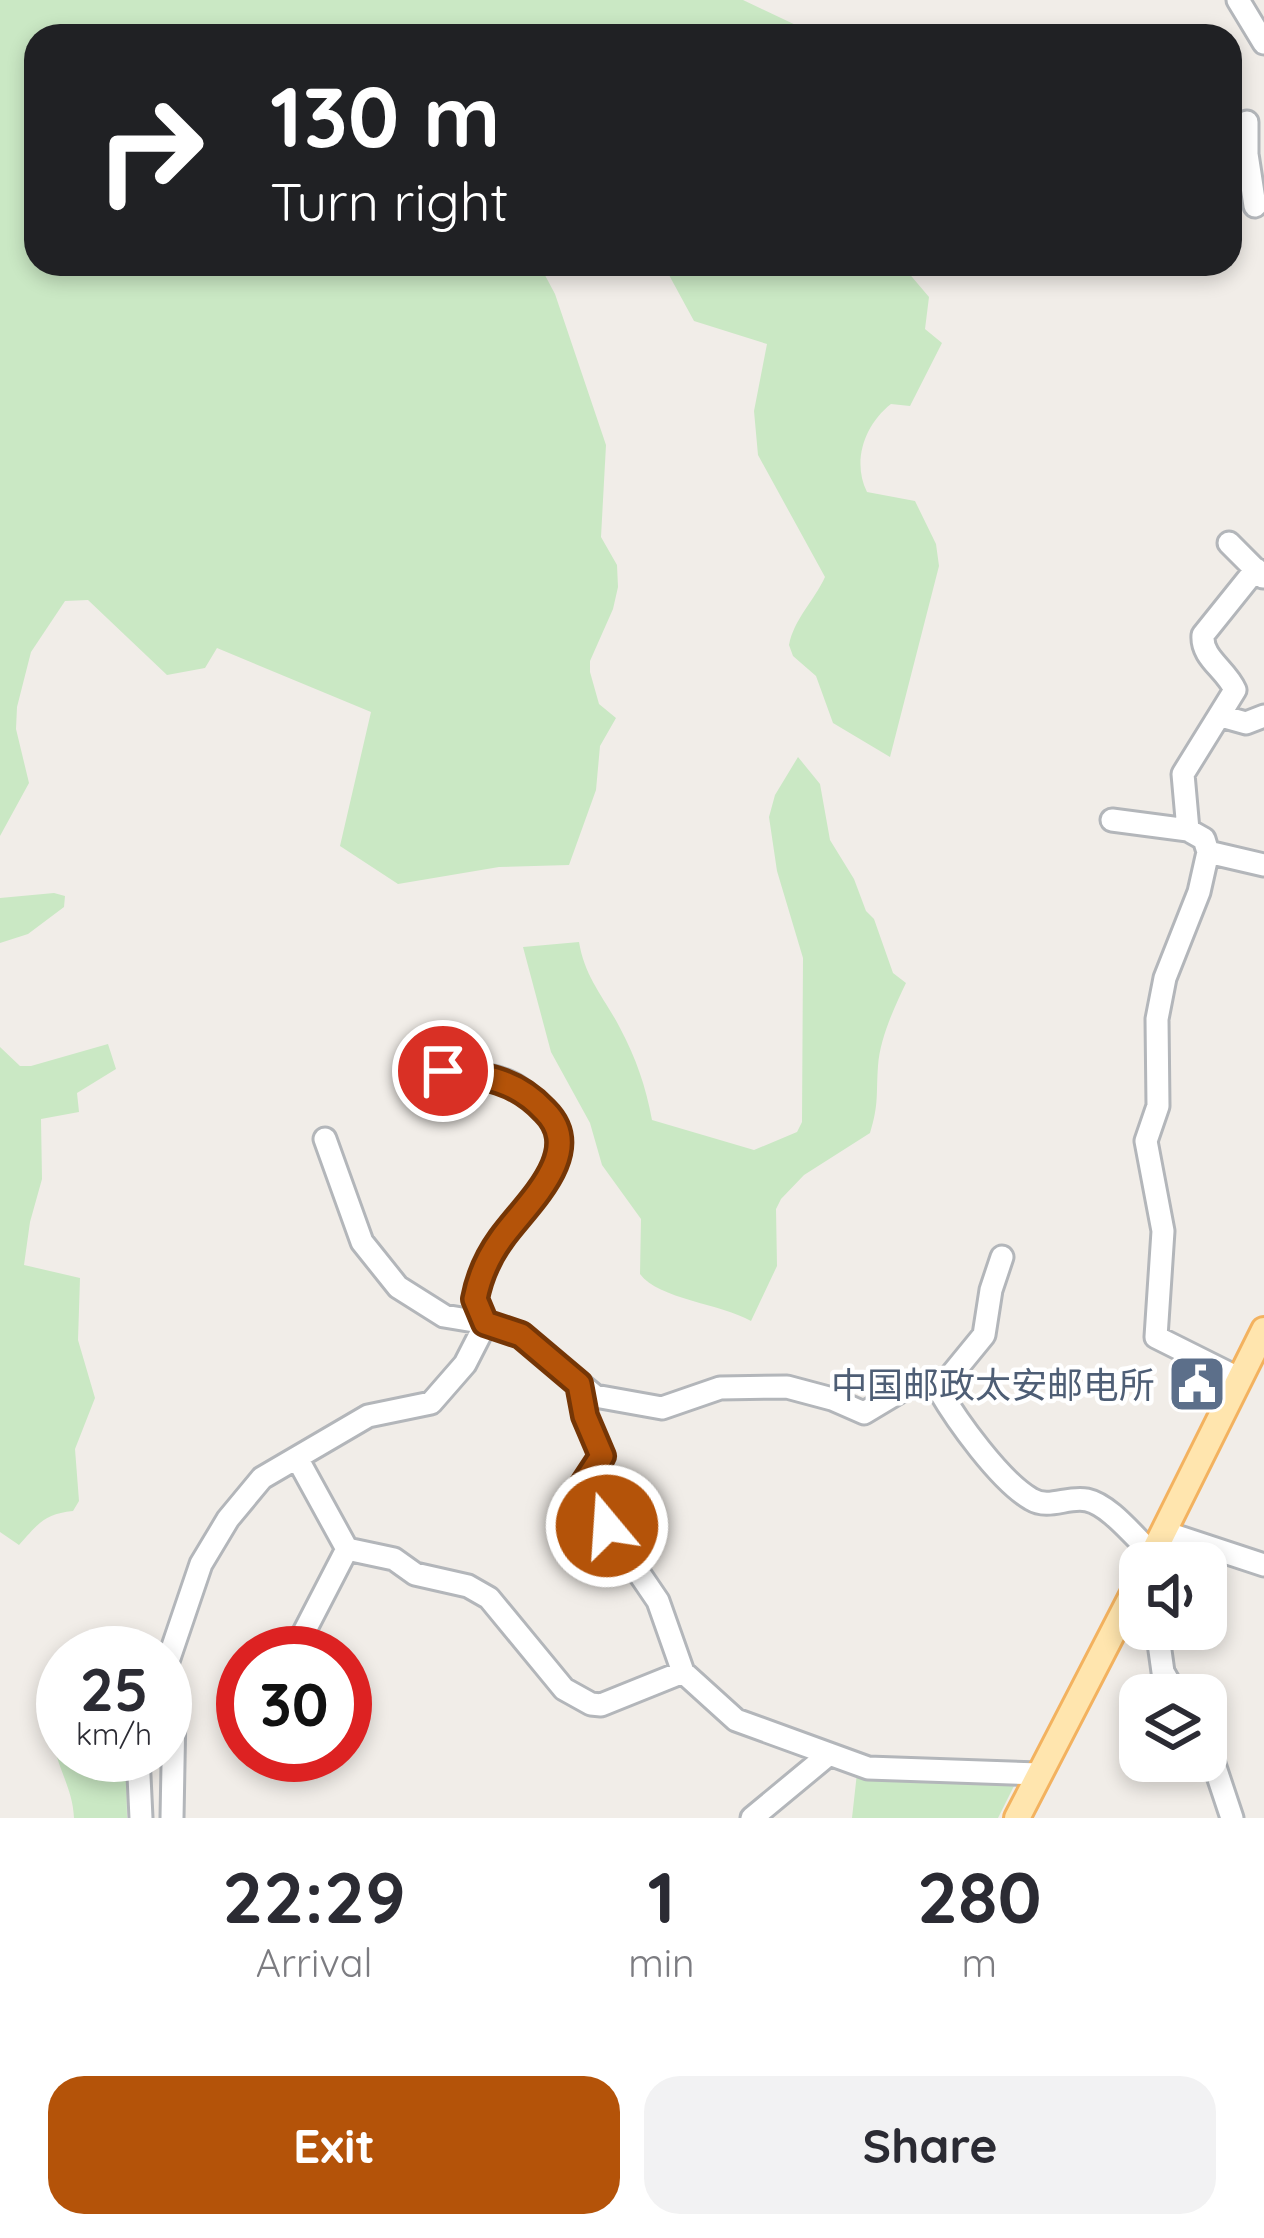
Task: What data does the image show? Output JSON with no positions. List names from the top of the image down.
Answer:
{
  "places": {
    "public building": ["中国邮政太安邮电所"]
  },
  "page": {
    "turn": ["130 m", "Turn right"],
    "speed": "25 km/h",
    "limit": "30",
    "eta": [
      "22:29",
      "Arrival",
      "1",
      "min",
      "280",
      "m"
    ],
    "buttons": ["Exit", "Share"]
  }
}
